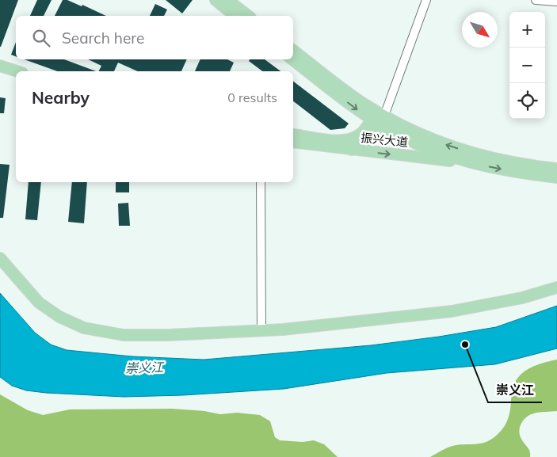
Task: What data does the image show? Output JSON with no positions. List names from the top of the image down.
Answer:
{
  "streets": {
    "main road": ["振兴大道"]
  },
  "water": ["崇义江"],
  "places": ["崇义江"],
  "north": "bottom right",
  "page": {
    "map_buttons": ["+", "−"],
    "search": "Search here",
    "heading": ["Nearby", "0 results"]
  }
}
